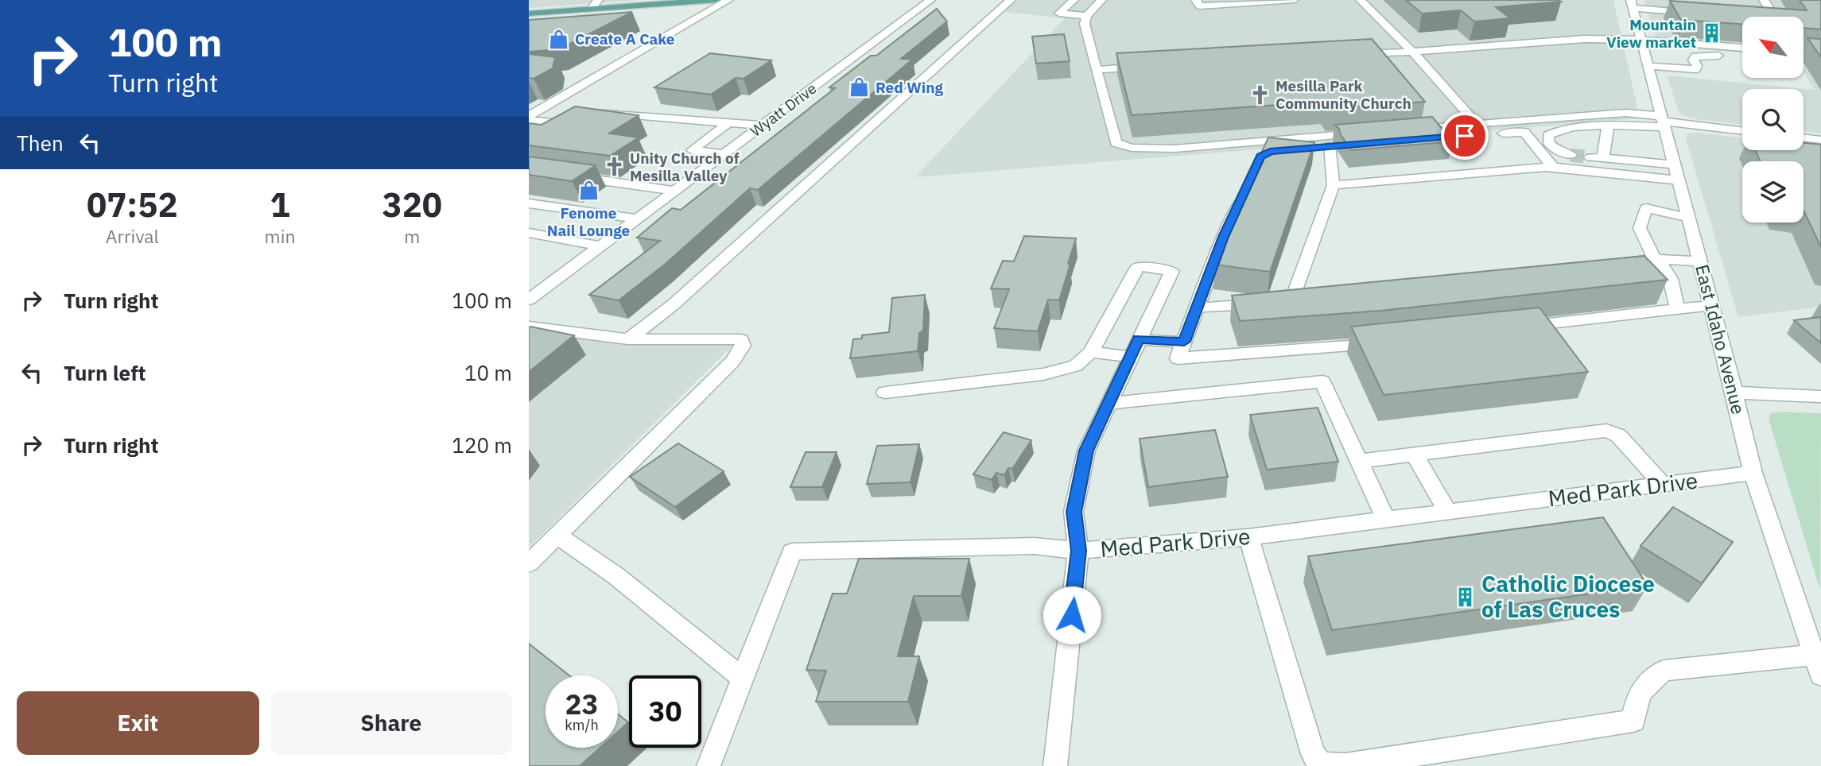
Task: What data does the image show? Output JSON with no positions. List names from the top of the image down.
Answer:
{
  "streets": {
    "street": ["Wyatt Drive", "East Idaho Avenue", "Med Park Drive"]
  },
  "crossings": [
    ["East Idaho Avenue", "Med Park Drive"]
  ],
  "places": {
    "building": ["Mountain View market", "Catholic Diocese of Las Cruces"],
    "shop": ["Create A Cake", "Red Wing", "Fenome Nail Lounge"],
    "church": ["Mesilla Park Community Church", "Unity Church of Mesilla Valley"]
  },
  "north": "top left",
  "page": {
    "turn": ["100 m", "Turn right"],
    "then": "Then",
    "eta": [
      "07:52",
      "Arrival",
      "1",
      "min",
      "320",
      "m"
    ],
    "list": [
      {
        "name": "Turn right",
        "value": "100 m"
      },
      {
        "name": "Turn left",
        "value": "10 m"
      },
      {
        "name": "Turn right",
        "value": "120 m"
      }
    ],
    "speed": "23 km/h",
    "limit": "30",
    "buttons": ["Exit", "Share"]
  }
}
